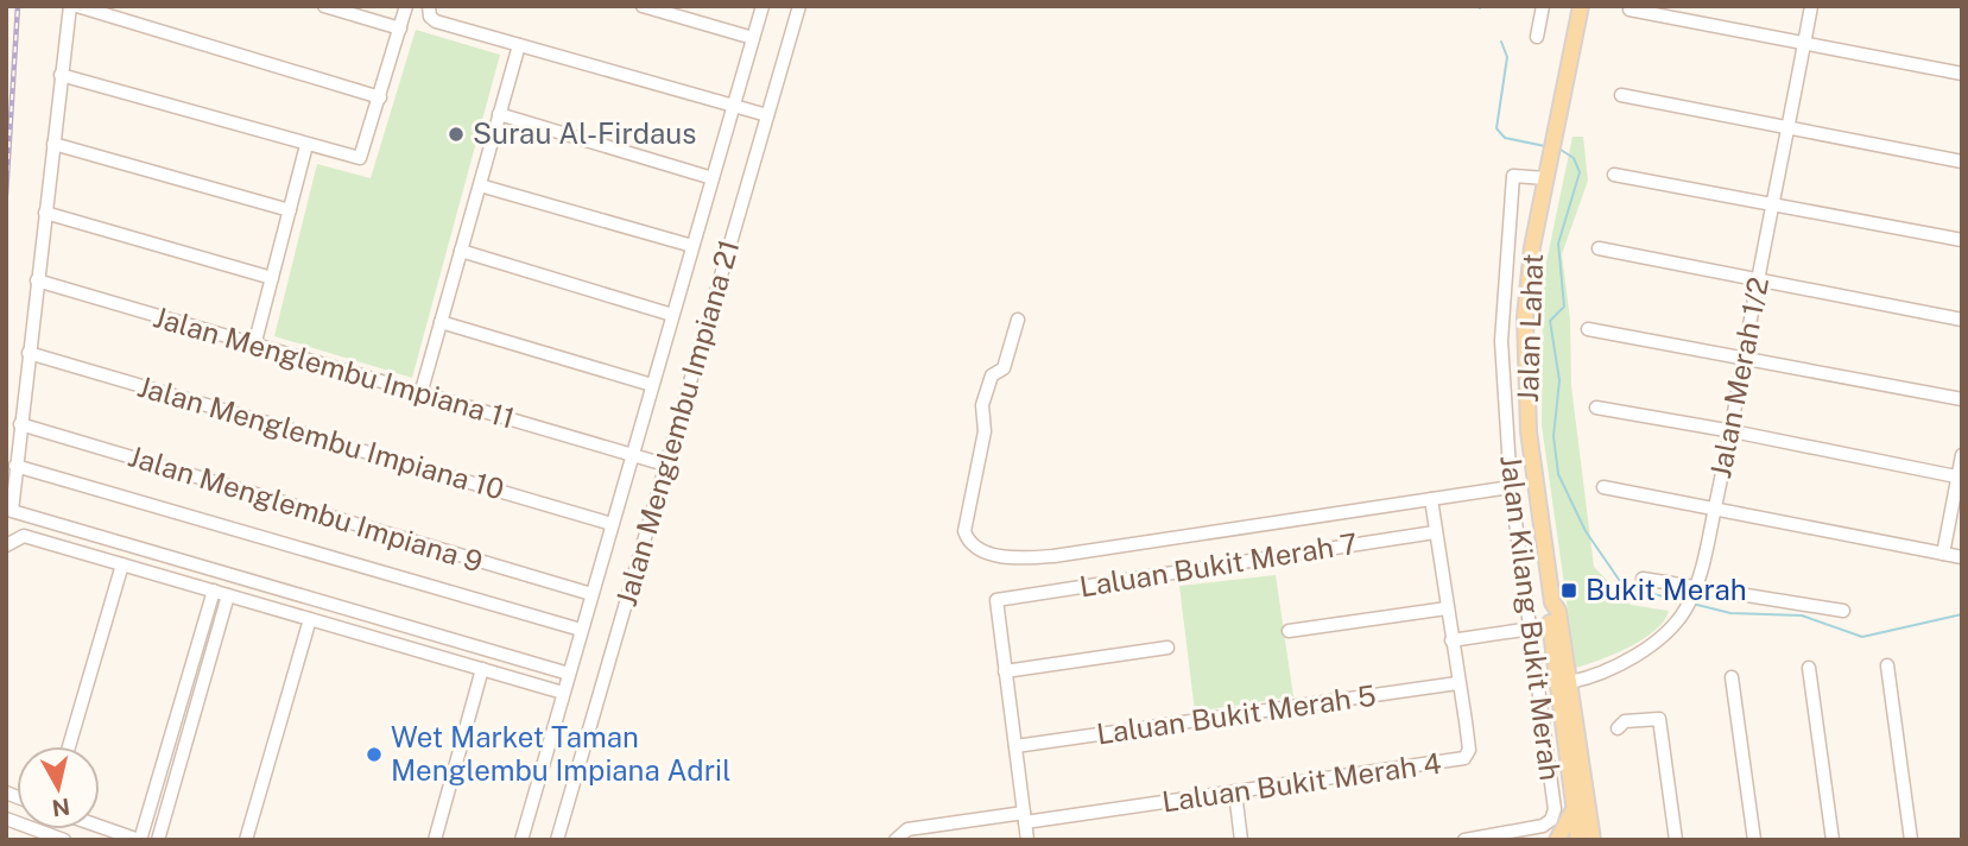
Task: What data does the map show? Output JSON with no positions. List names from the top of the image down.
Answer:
{
  "streets": {
    "main road": ["Jalan Lahat"],
    "street": [
      "Jalan Menglembu Impiana 11",
      "Jalan Merah 1/2",
      "Jalan Menglembu Impiana 21",
      "Jalan Menglembu Impiana 10",
      "Jalan Menglembu Impiana 9",
      "Laluan Bukit Merah 7",
      "Jalan Kilang Bukit Merah",
      "Laluan Bukit Merah 5",
      "Laluan Bukit Merah 4"
    ]
  },
  "crossings": [
    ["Jalan Lahat", "Jalan Merah 1/2"],
    ["Jalan Lahat", "Jalan Kilang Bukit Merah"],
    ["Jalan Menglembu Impiana 11", "Jalan Menglembu Impiana 21"],
    ["Laluan Bukit Merah 7", "Laluan Bukit Merah 4"],
    ["Laluan Bukit Merah 5", "Laluan Bukit Merah 4"]
  ],
  "places": {
    "other": ["Surau Al-Firdaus", "Wet Market Taman Menglembu Impiana Adril"],
    "transit": ["Bukit Merah"]
  },
  "north": "bottom"
}
